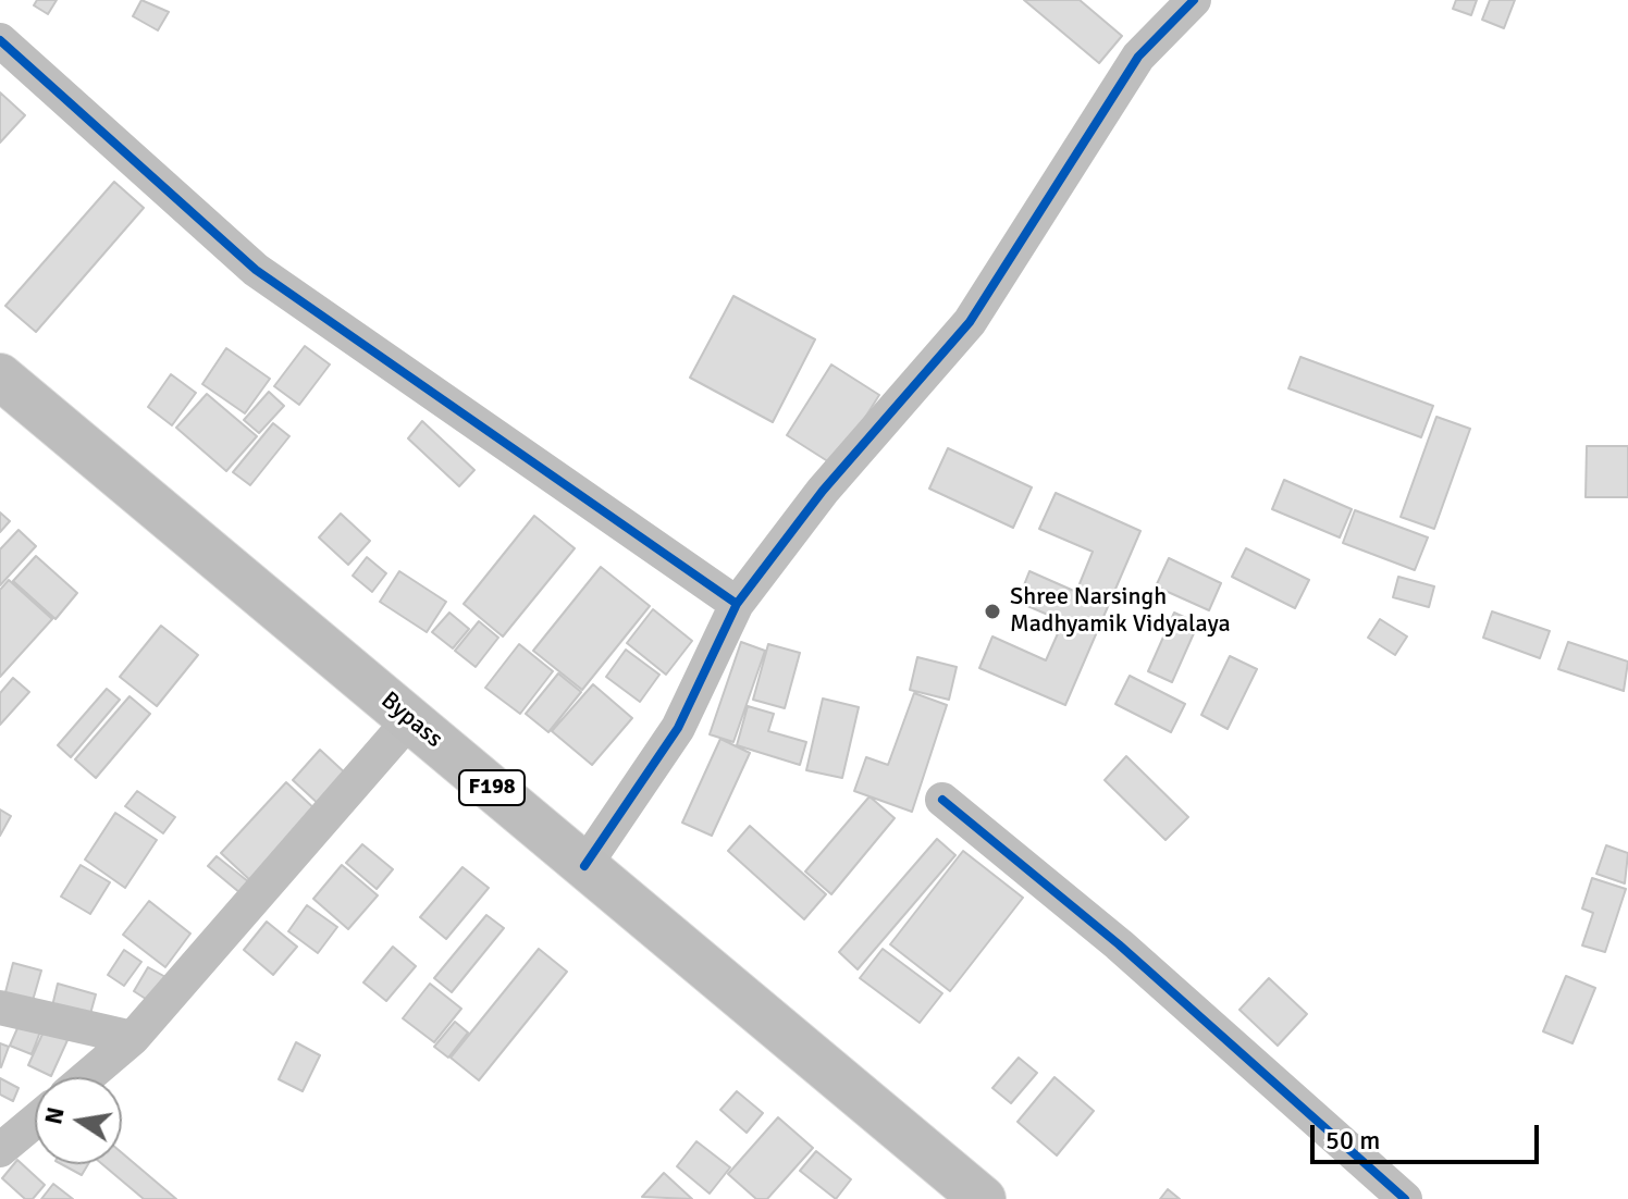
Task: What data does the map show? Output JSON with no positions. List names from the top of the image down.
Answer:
{
  "streets": {
    "main road": ["Bypass", "F198"]
  },
  "places": ["Shree Narsingh Madhyamik Vidyalaya"],
  "scale_bar": "50 m",
  "north": "left"
}
